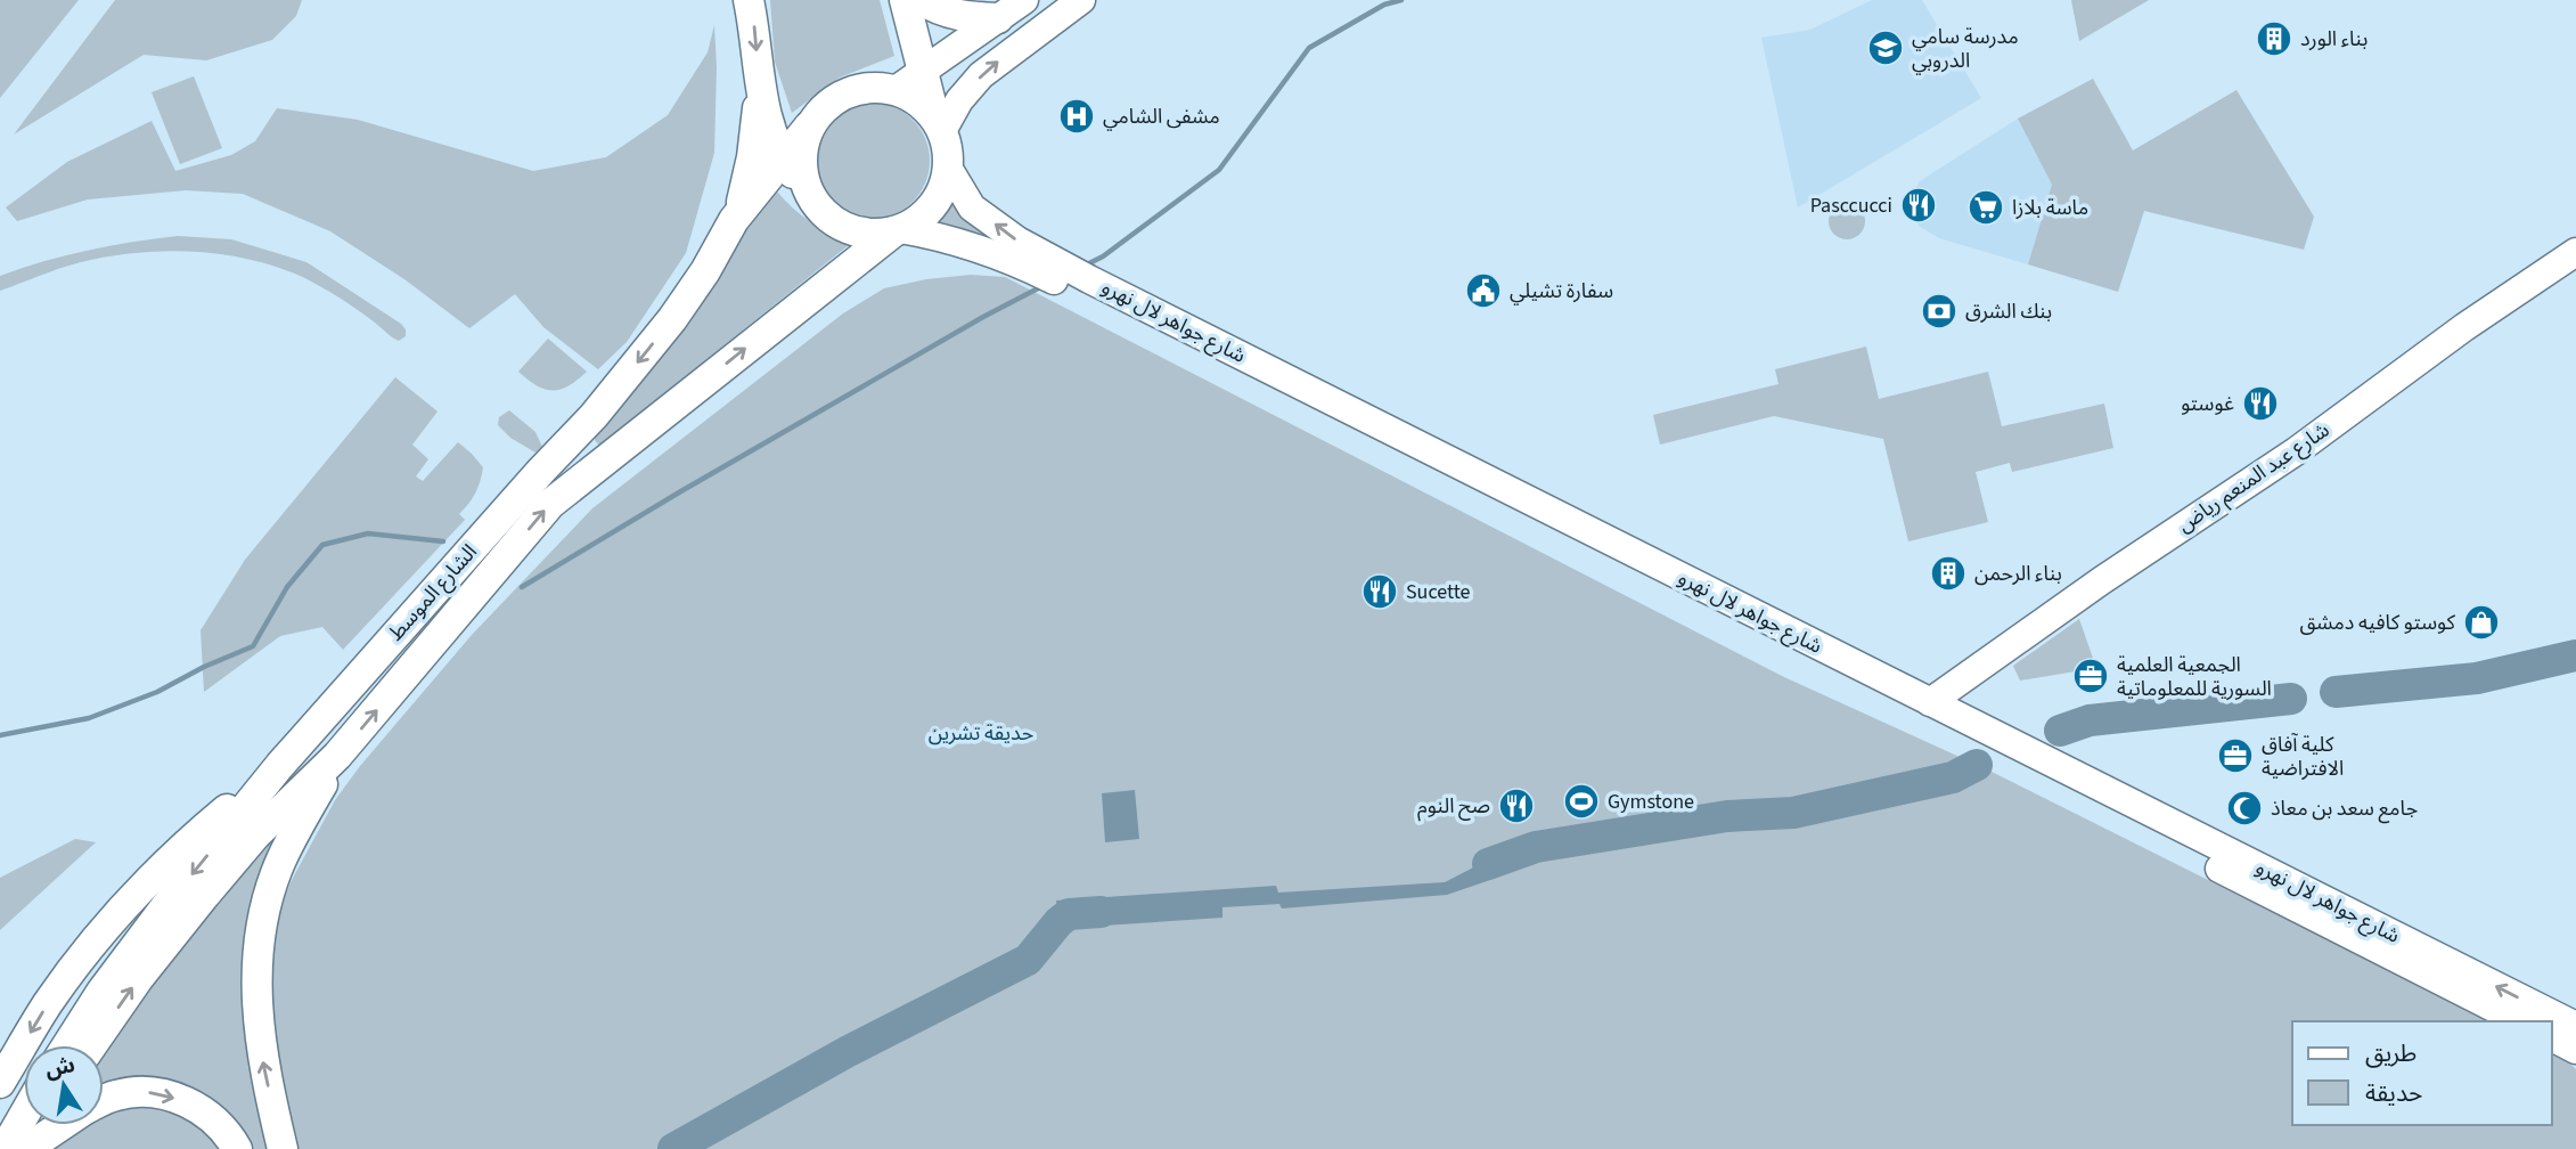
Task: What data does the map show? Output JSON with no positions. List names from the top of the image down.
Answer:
{
  "streets": {
    "main road": ["شارع جواهر لال نهرو", "شارع عبد المنعم رياض", "الشارع الموسط"]
  },
  "crossings": [
    ["شارع جواهر لال نهرو", "شارع عبد المنعم رياض"],
    ["شارع جواهر لال نهرو", "الشارع الموسط"]
  ],
  "parks": ["حديقة تشرين"],
  "places": {
    "building": ["بناء الورد", "بناء الرحمن"],
    "school or university": ["مدرسة سامي الدروبي"],
    "hospital": ["مشفى الشامي"],
    "restaurant": [
      "Pasccucci",
      "غوستو",
      "Sucette",
      "صح النوم"
    ],
    "supermarket": ["ماسة بلازا"],
    "public building": ["سفارة تشيلي"],
    "bank": ["بنك الشرق"],
    "shop": ["كوستو كافيه دمشق"],
    "office": ["الجمعية العلمية السورية للمعلوماتية", "كلية آفاق الافتراضية"],
    "sports": ["Gymstone"],
    "mosque": ["جامع سعد بن معاذ"]
  },
  "legend": ["طريق", "حديقة"],
  "north": "top"
}
